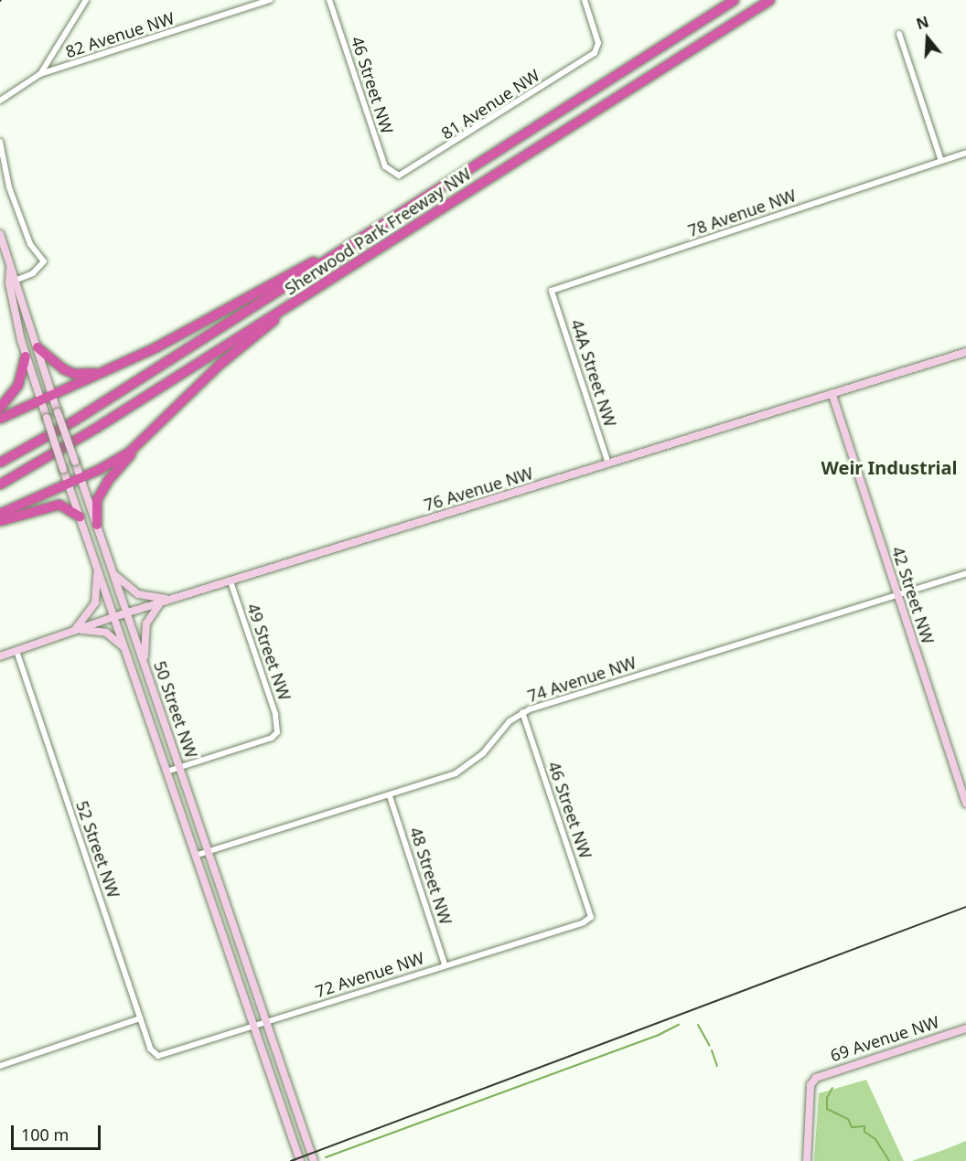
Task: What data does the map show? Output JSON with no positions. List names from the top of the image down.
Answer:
{
  "streets": {
    "highway": ["Sherwood Park Freeway NW"],
    "main road": [
      "76 Avenue NW",
      "42 Street NW",
      "50 Street NW",
      "69 Avenue NW"
    ],
    "street": [
      "82 Avenue NW",
      "46 Street NW",
      "81 Avenue NW",
      "78 Avenue NW",
      "44A Street NW",
      "49 Street NW",
      "74 Avenue NW",
      "52 Street NW",
      "48 Street NW",
      "72 Avenue NW"
    ]
  },
  "crossings": [
    ["46 Street NW", "81 Avenue NW"],
    ["46 Street NW", "74 Avenue NW"],
    ["46 Street NW", "72 Avenue NW"],
    ["78 Avenue NW", "44A Street NW"],
    ["44A Street NW", "76 Avenue NW"],
    ["76 Avenue NW", "42 Street NW"],
    ["76 Avenue NW", "49 Street NW"],
    ["76 Avenue NW", "50 Street NW"],
    ["76 Avenue NW", "52 Street NW"],
    ["42 Street NW", "74 Avenue NW"],
    ["49 Street NW", "50 Street NW"],
    ["74 Avenue NW", "50 Street NW"],
    ["74 Avenue NW", "48 Street NW"],
    ["50 Street NW", "72 Avenue NW"],
    ["52 Street NW", "72 Avenue NW"],
    ["48 Street NW", "72 Avenue NW"]
  ],
  "districts": ["Weir Industrial"],
  "scale_bar": "100 m",
  "north": "top"
}
